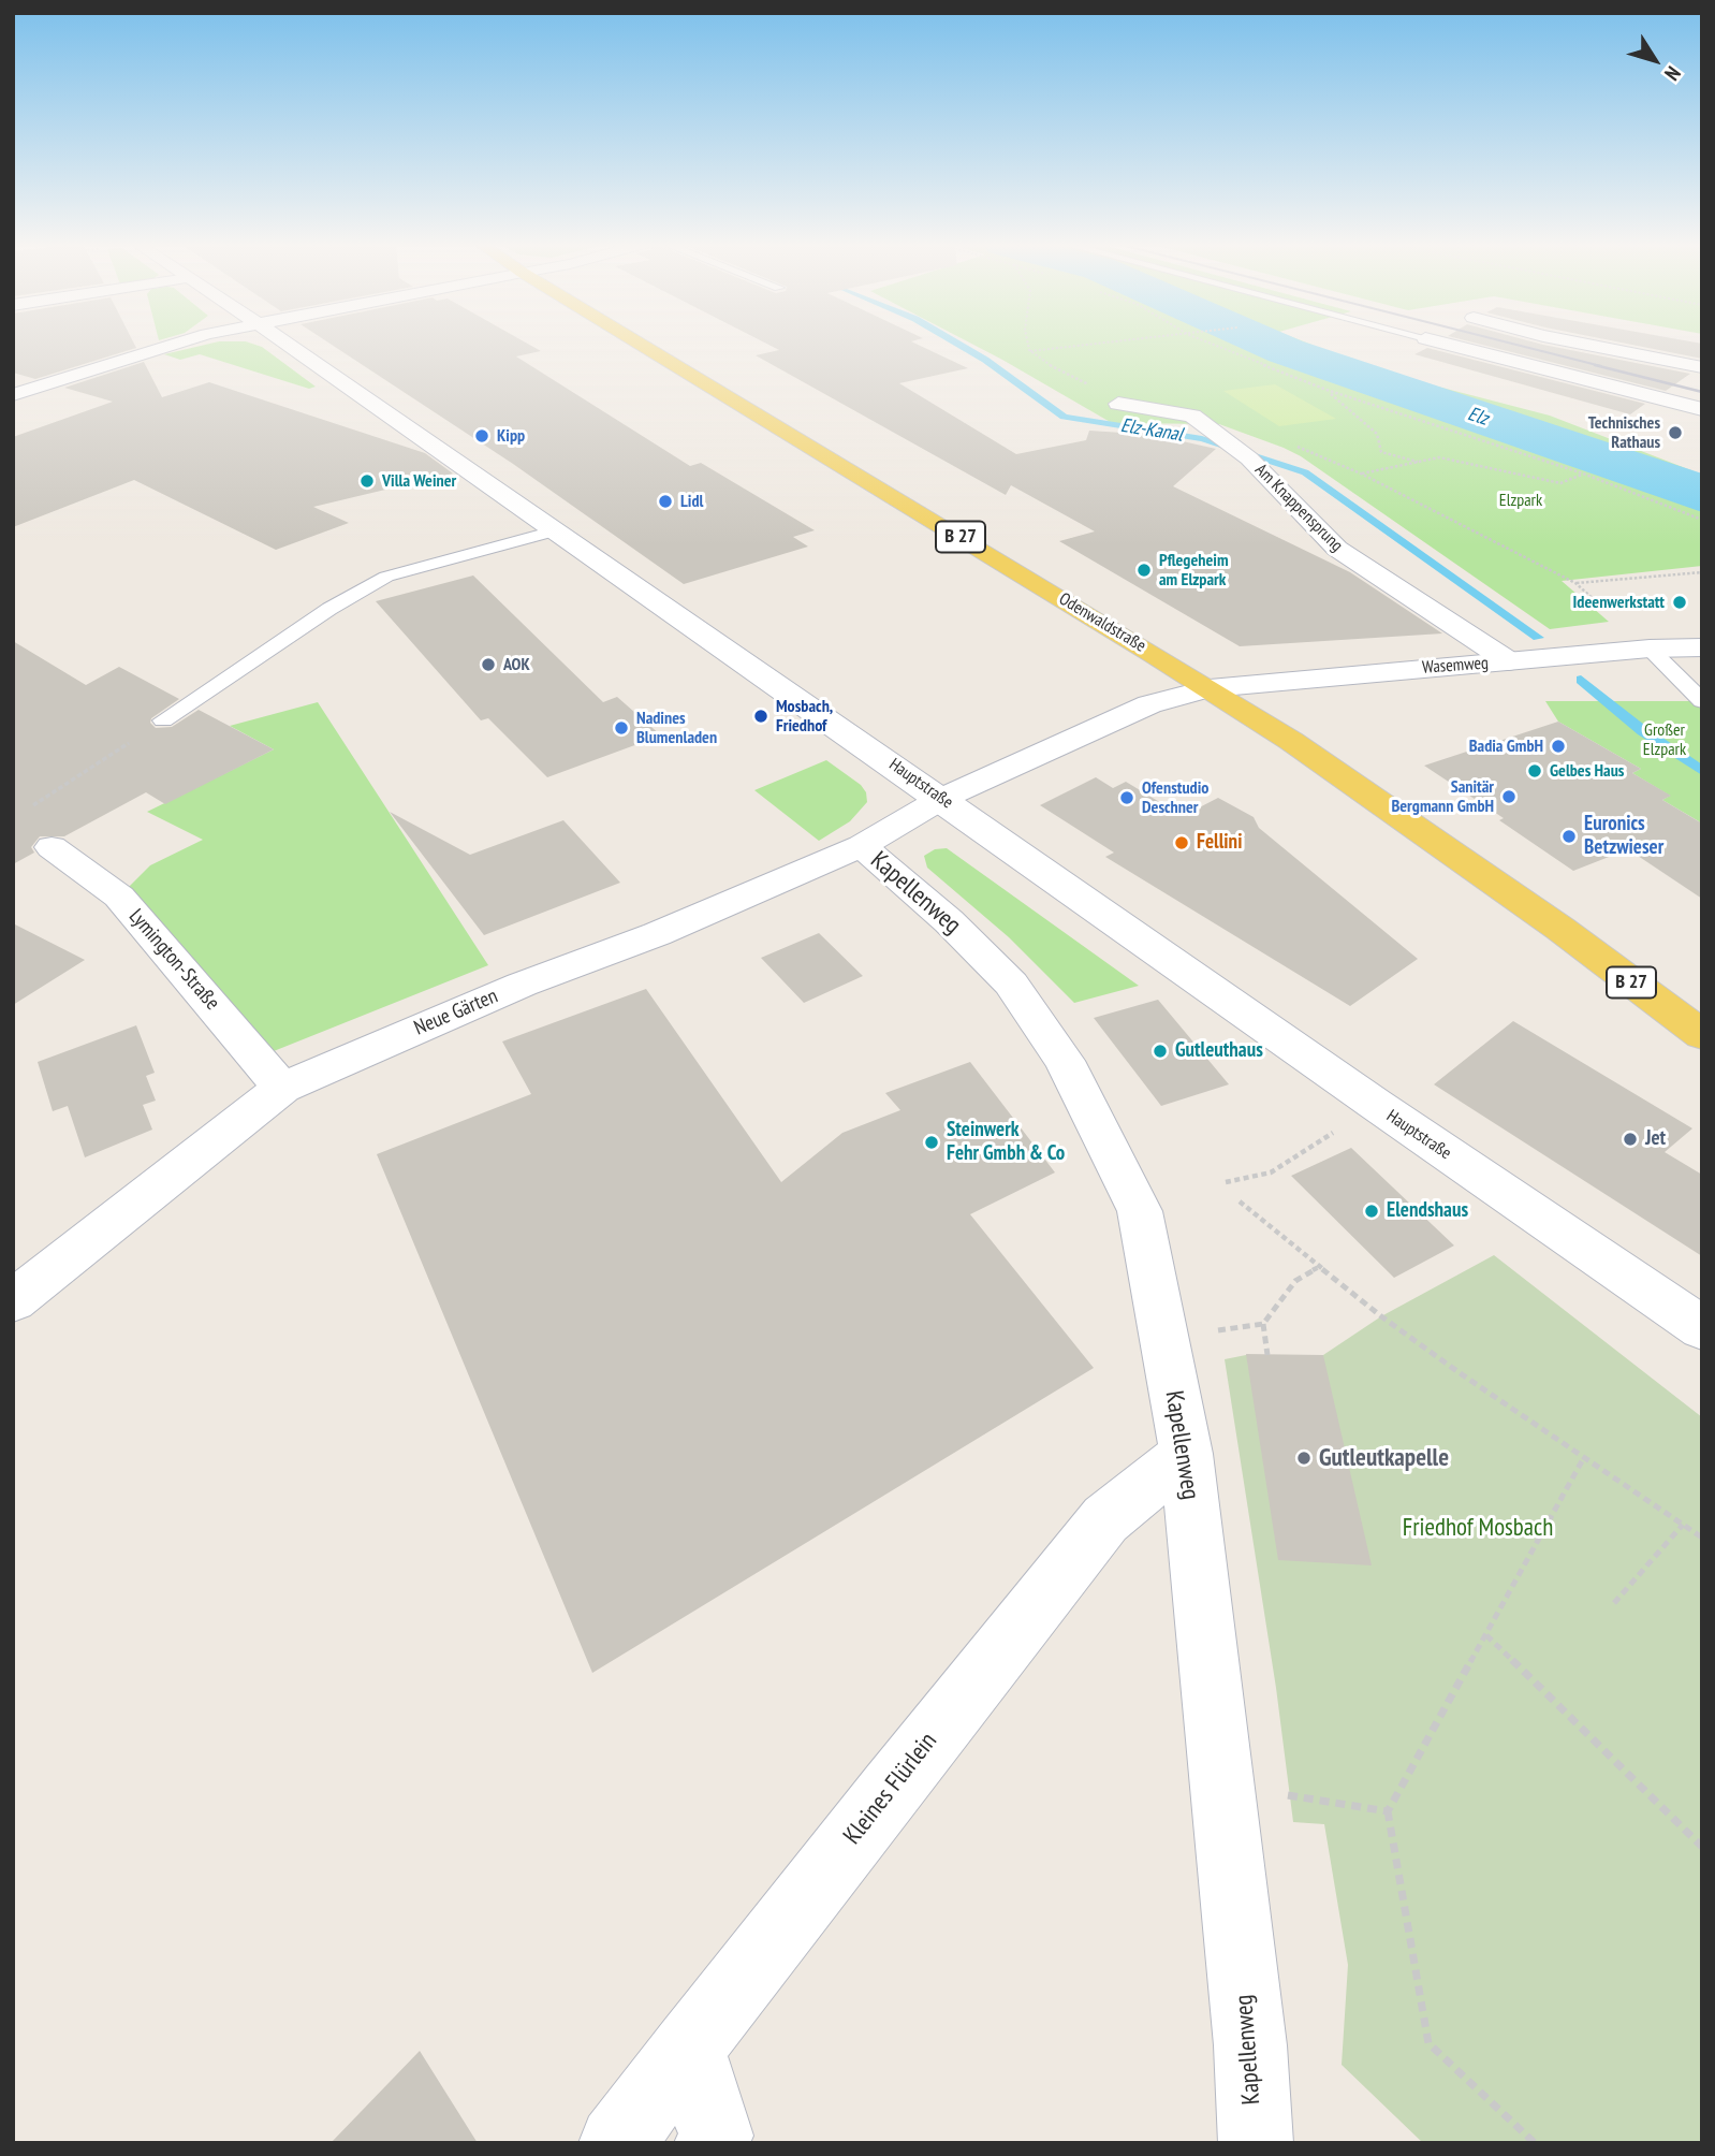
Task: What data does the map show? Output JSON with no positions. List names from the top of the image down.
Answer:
{
  "streets": {
    "main road": ["B 27", "Odenwaldstraße"],
    "street": [
      "Am Knappensprung",
      "Wasemweg",
      "Hauptstraße",
      "Kapellenweg",
      "Lymington-Straße",
      "Neue Gärten",
      "Kleines Flürlein"
    ]
  },
  "crossings": [
    ["Am Knappensprung", "Wasemweg"],
    ["Odenwaldstraße", "Wasemweg"],
    ["Wasemweg", "Hauptstraße"],
    ["Wasemweg", "Neue Gärten"],
    ["Hauptstraße", "Neue Gärten"],
    ["Kapellenweg", "Neue Gärten"],
    ["Kapellenweg", "Kleines Flürlein"],
    ["Lymington-Straße", "Neue Gärten"]
  ],
  "water": ["Elz", "Elz-Kanal"],
  "parks": ["Elzpark", "Großer Elzpark", "Friedhof Mosbach"],
  "places": [
    "Technisches Rathaus",
    "Kipp",
    "Villa Weiner",
    "Lidl",
    "Pflegeheim am Elzpark",
    "Ideenwerkstatt",
    "AOK",
    "Mosbach, Friedhof",
    "Nadines Blumenladen",
    "Badia GmbH",
    "Gelbes Haus",
    "Sanitär Bergmann GmbH",
    "Ofenstudio Deschner",
    "Euronics Betzwieser",
    "Fellini",
    "Gutleuthaus",
    "Jet",
    "Steinwerk Fehr Gmbh & Co",
    "Elendshaus",
    "Gutleutkapelle"
  ],
  "north": "bottom right"
}
